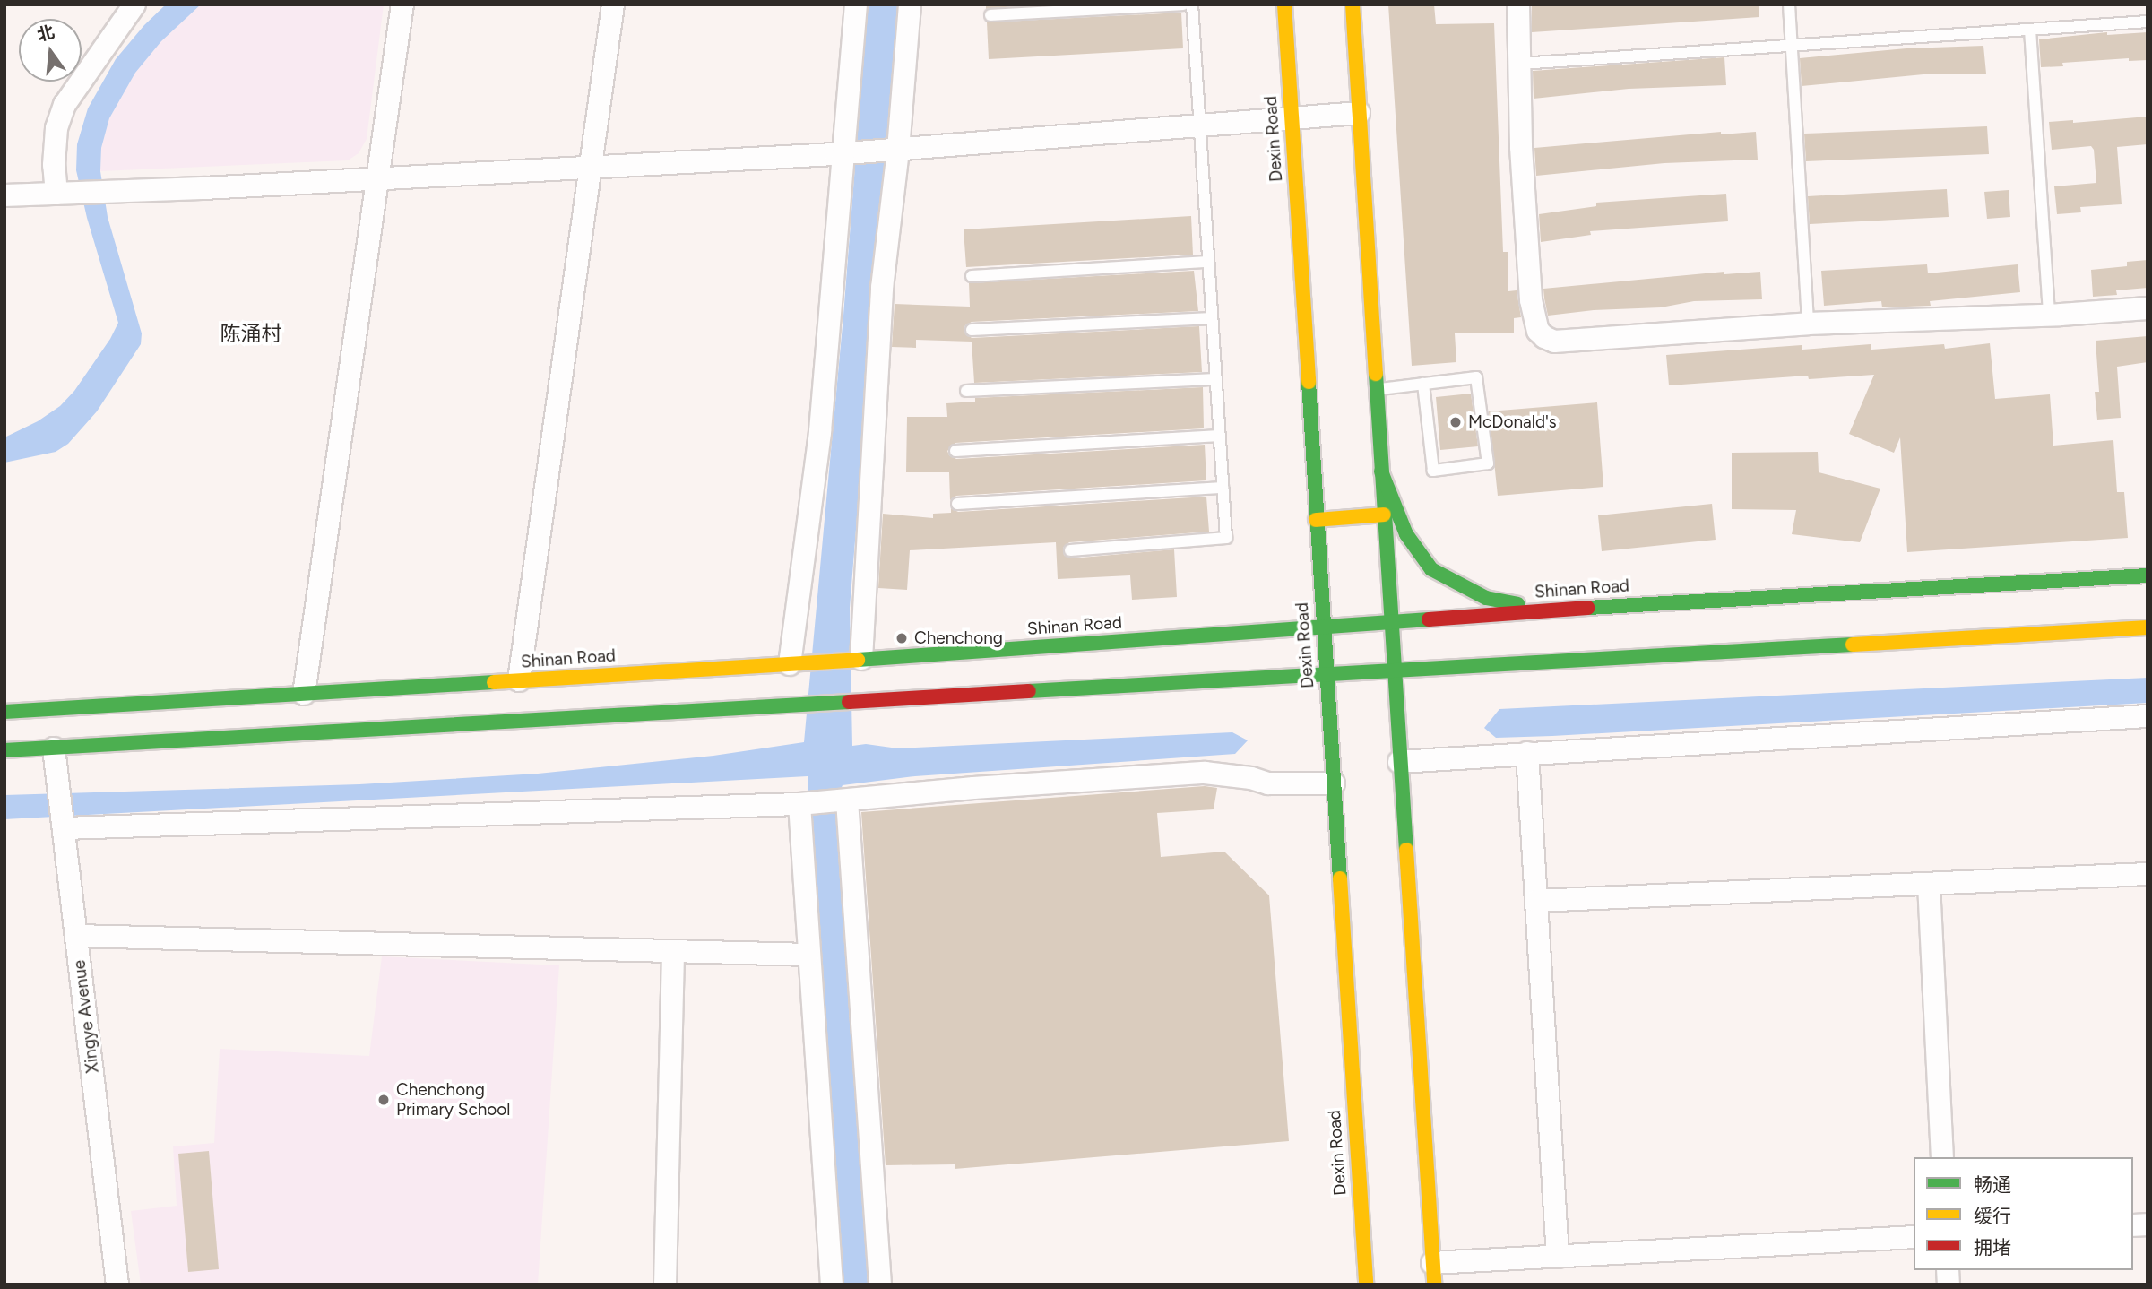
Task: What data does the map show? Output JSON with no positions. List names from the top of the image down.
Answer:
{
  "streets": {
    "main road": ["Dexin Road", "Shinan Road"],
    "street": ["Xingye Avenue"]
  },
  "crossings": [
    ["Dexin Road", "Shinan Road"]
  ],
  "districts": ["陈涌村"],
  "places": ["McDonald's", "Chenchong", "Chenchong Primary School"],
  "legend": ["畅通", "缓行", "拥堵"],
  "north": "top"
}
